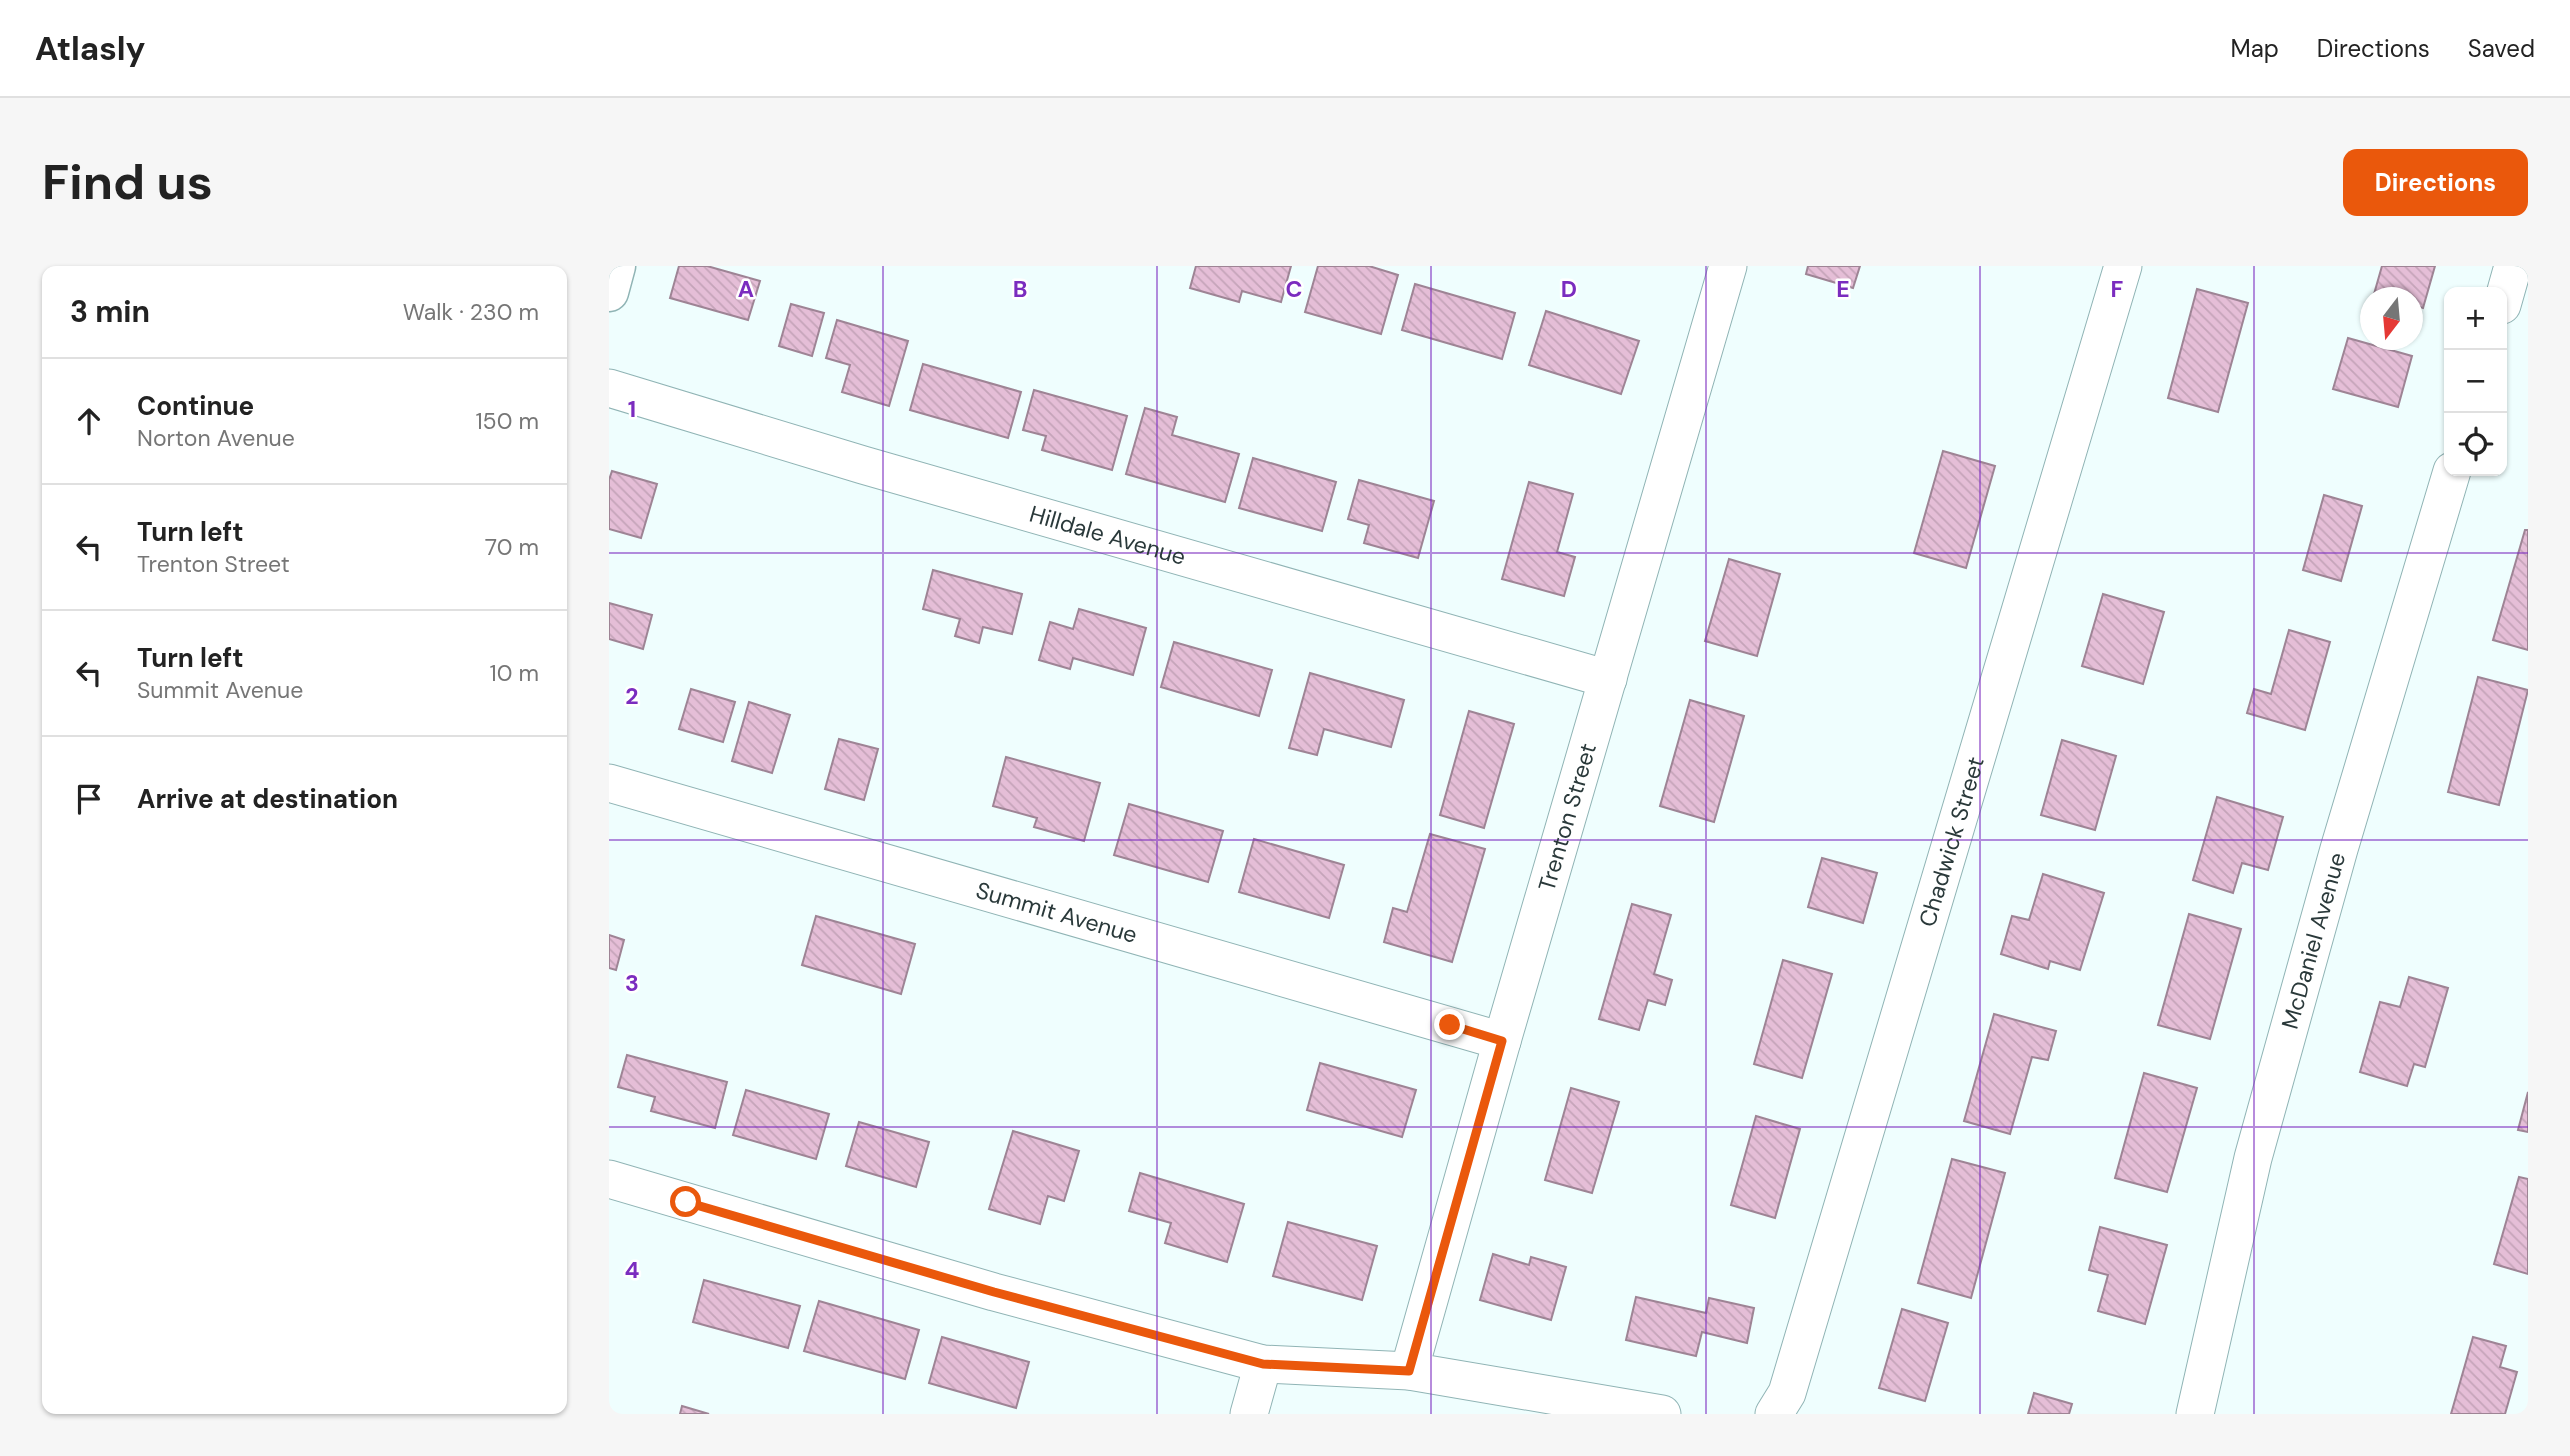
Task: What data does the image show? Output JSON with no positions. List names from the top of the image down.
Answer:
{
  "streets": {
    "street": [
      "Hilldale Avenue",
      "Trenton Street",
      "Chadwick Street",
      "Summit Avenue",
      "McDaniel Avenue"
    ]
  },
  "crossings": [
    ["Hilldale Avenue", "Trenton Street"],
    ["Trenton Street", "Summit Avenue"]
  ],
  "north": "bottom",
  "page": {
    "header": "Atlasly",
    "nav": ["Map", "Directions", "Saved"],
    "buttons": "Directions",
    "title": "Find us",
    "heading": ["3 min", "Walk · 230 m"],
    "map_buttons": ["+", "−"],
    "list": [
      ["Continue", "Norton Avenue", "150 m"],
      ["Turn left", "Trenton Street", "70 m"],
      ["Turn left", "Summit Avenue", "10 m"],
      "Arrive at destination"
    ]
  },
  "grid": {
    "columns": [
      "A",
      "B",
      "C",
      "D",
      "E",
      "F"
    ],
    "rows": [
      "1",
      "2",
      "3",
      "4"
    ]
  }
}
